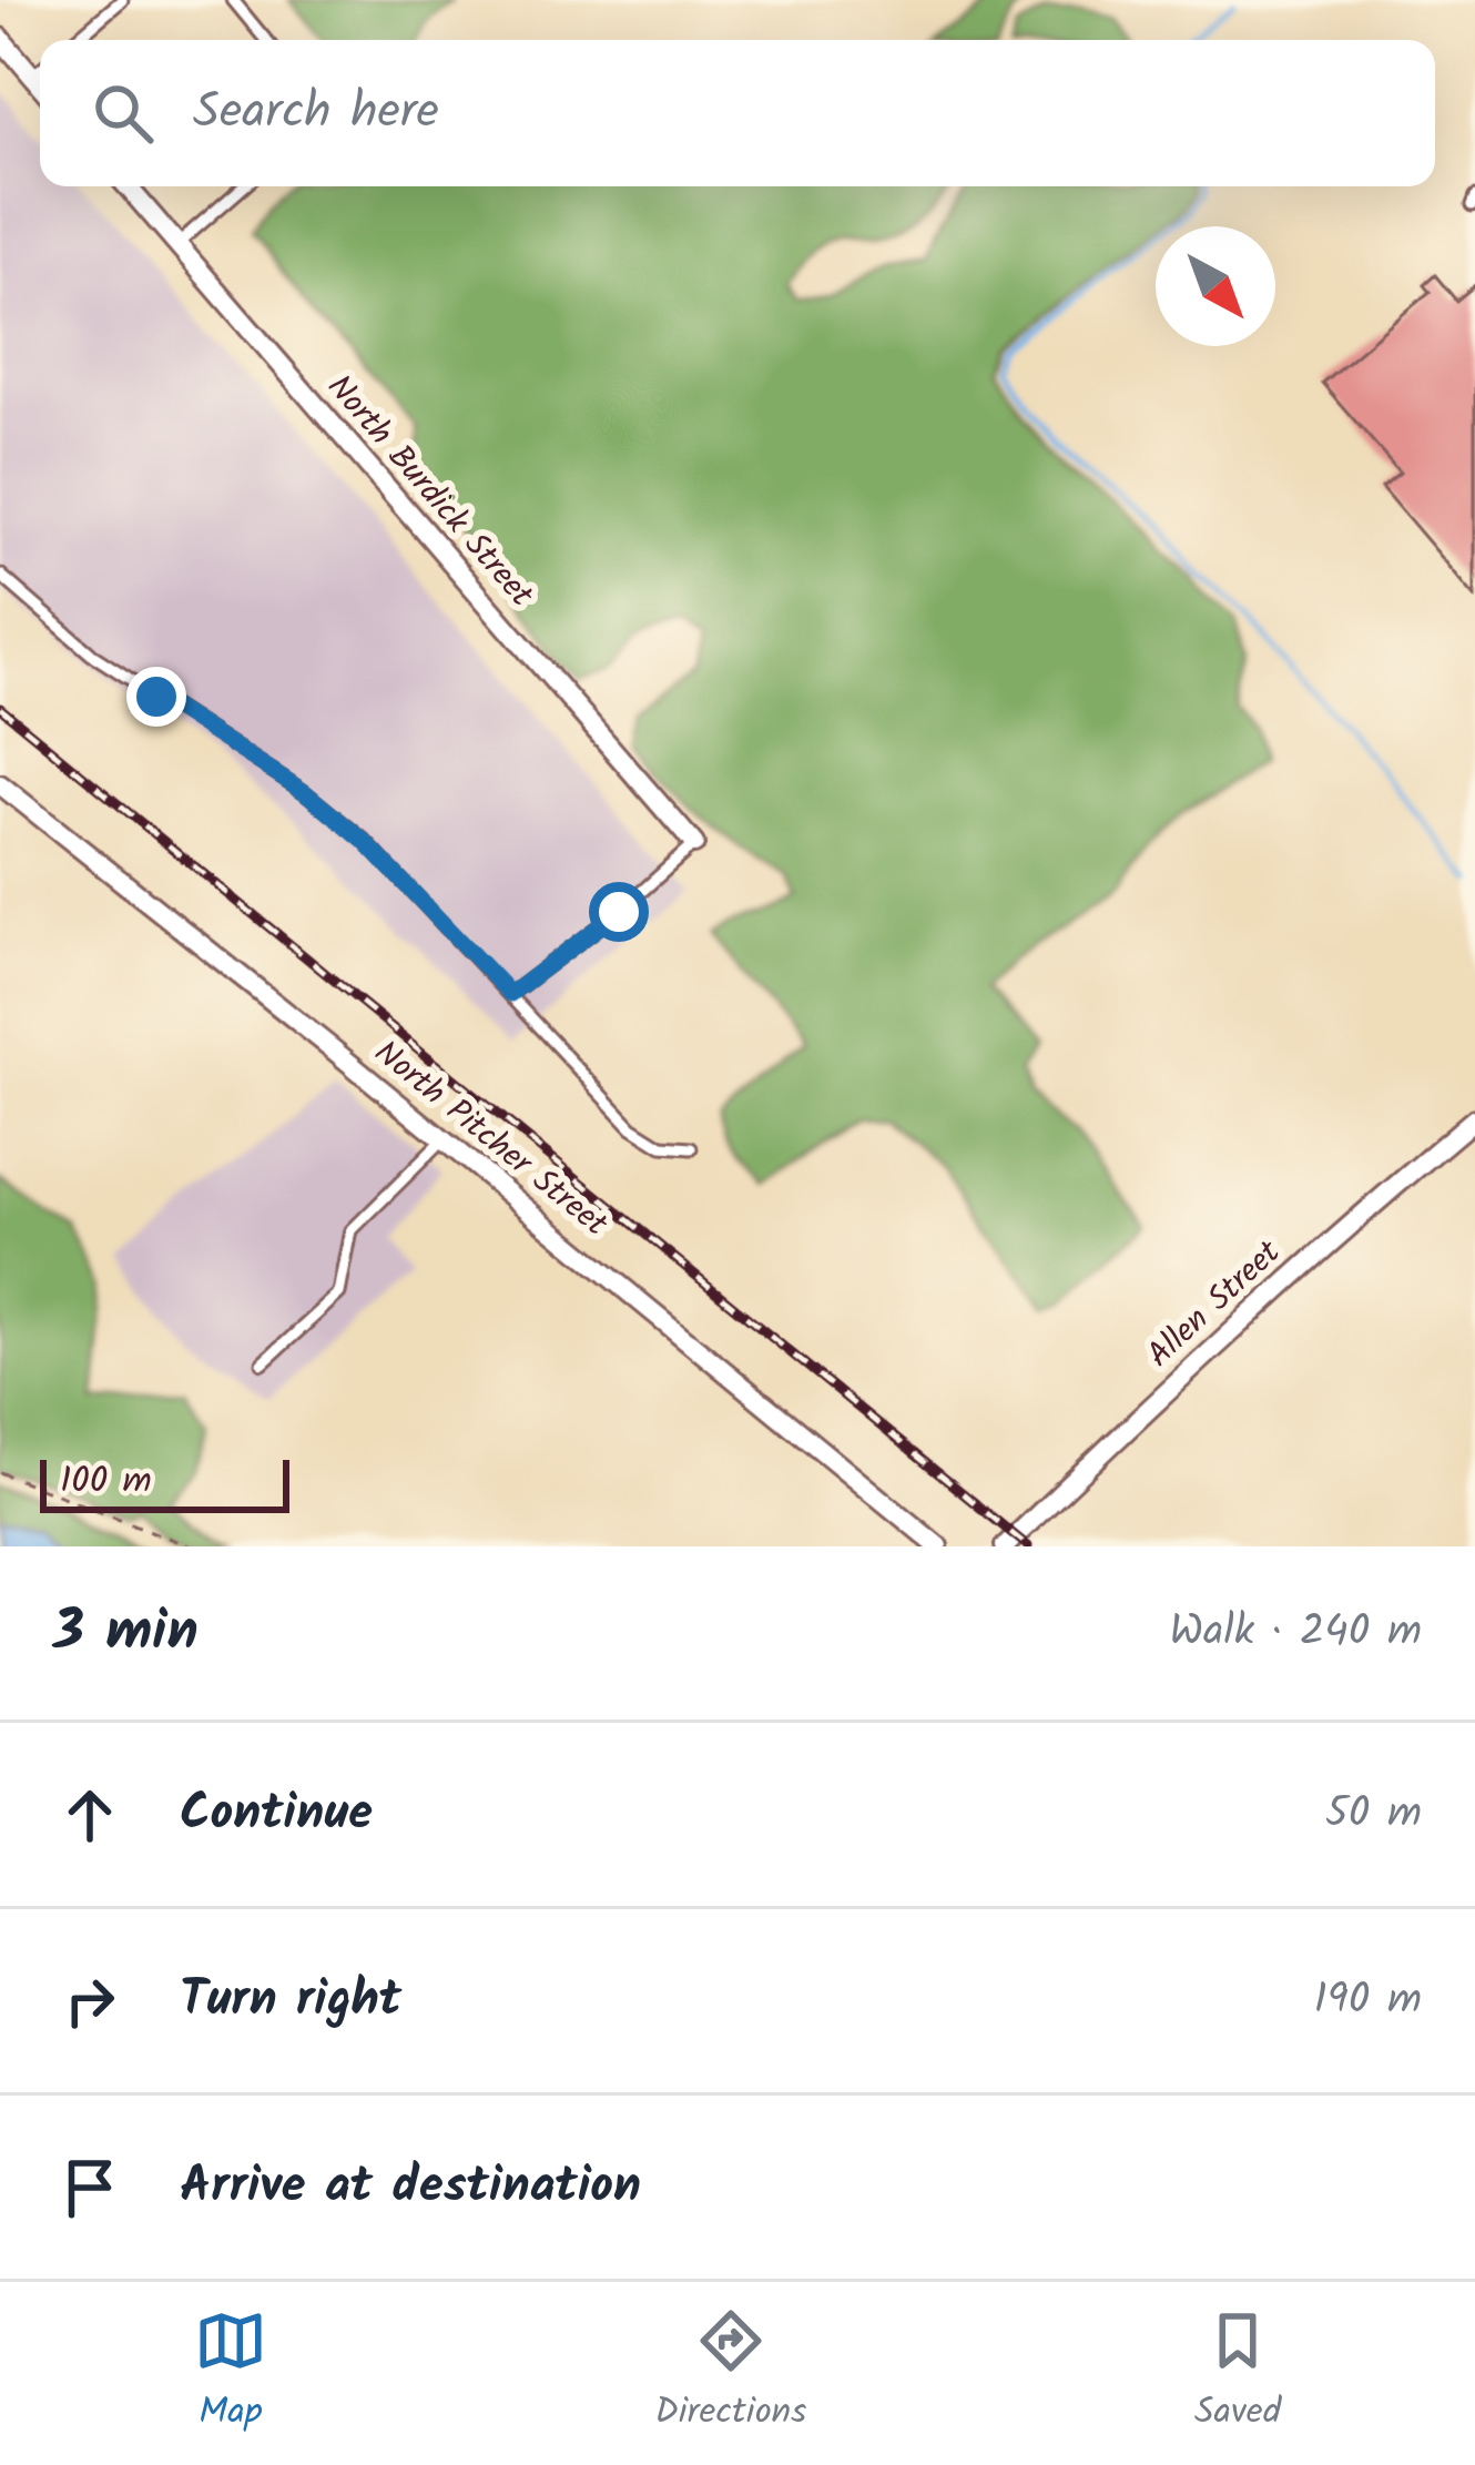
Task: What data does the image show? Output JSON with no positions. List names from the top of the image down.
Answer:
{
  "streets": {
    "street": ["North Burdick Street", "North Pitcher Street", "Allen Street"]
  },
  "scale_bar": "100 m",
  "north": "bottom right",
  "page": {
    "search": "Search here",
    "scale": "100 m",
    "heading": ["3 min", "Walk · 240 m"],
    "list": [
      ["Continue", "50 m"],
      ["Turn right", "190 m"],
      "Arrive at destination"
    ],
    "nav": ["Map", "Directions", "Saved"]
  }
}
